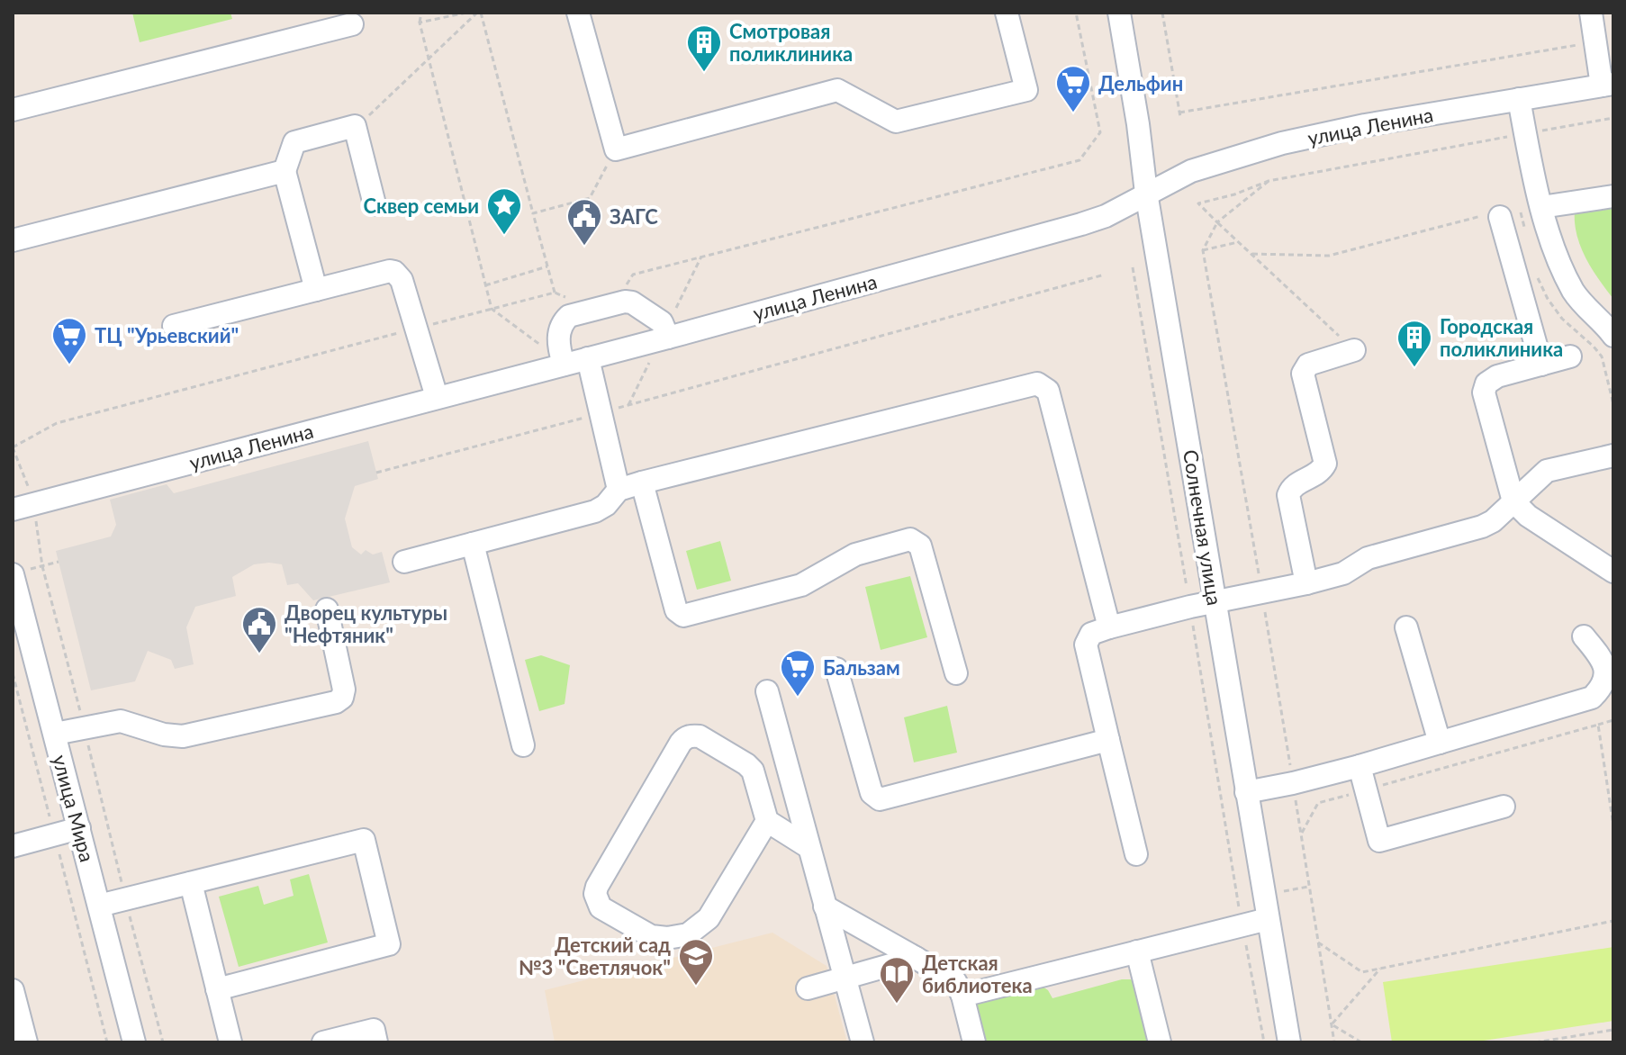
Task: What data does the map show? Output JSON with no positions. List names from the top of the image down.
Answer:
{
  "streets": {
    "street": ["улица Ленина", "Солнечная улица", "улица Мира"]
  },
  "crossings": [
    ["улица Ленина", "Солнечная улица"]
  ],
  "places": {
    "building": ["Смотровая поликлиника", "Городская поликлиника"],
    "supermarket": ["Дельфин", "ТЦ \"Урьевский\"", "Бальзам"],
    "place": ["Сквер семьи"],
    "public building": ["ЗАГС", "Дворец культуры \"Нефтяник\""],
    "school or university": ["Детский сад №3 \"Светлячок\""],
    "library": ["Детская библиотека"]
  }
}
